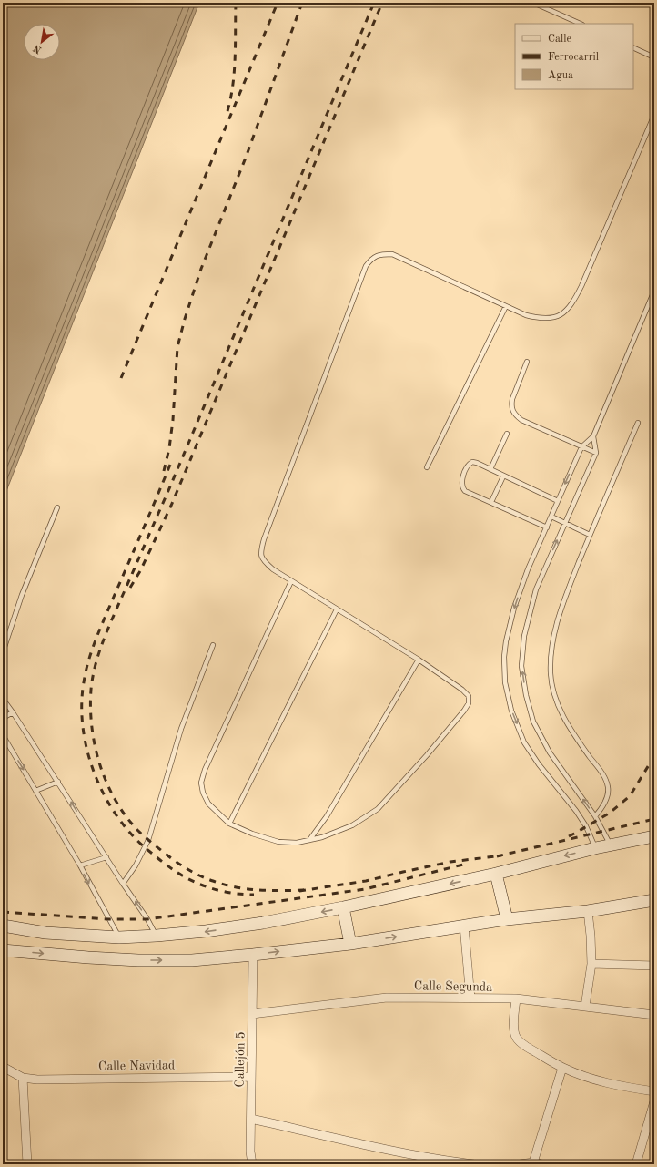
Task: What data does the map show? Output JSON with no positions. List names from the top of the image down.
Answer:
{
  "streets": {
    "street": ["Calle Segunda", "Callejón 5", "Calle Navidad"]
  },
  "crossings": [
    ["Calle Segunda", "Callejón 5"],
    ["Callejón 5", "Calle Navidad"]
  ],
  "legend": ["Calle", "Ferrocarril", "Agua"],
  "north": "bottom left"
}
